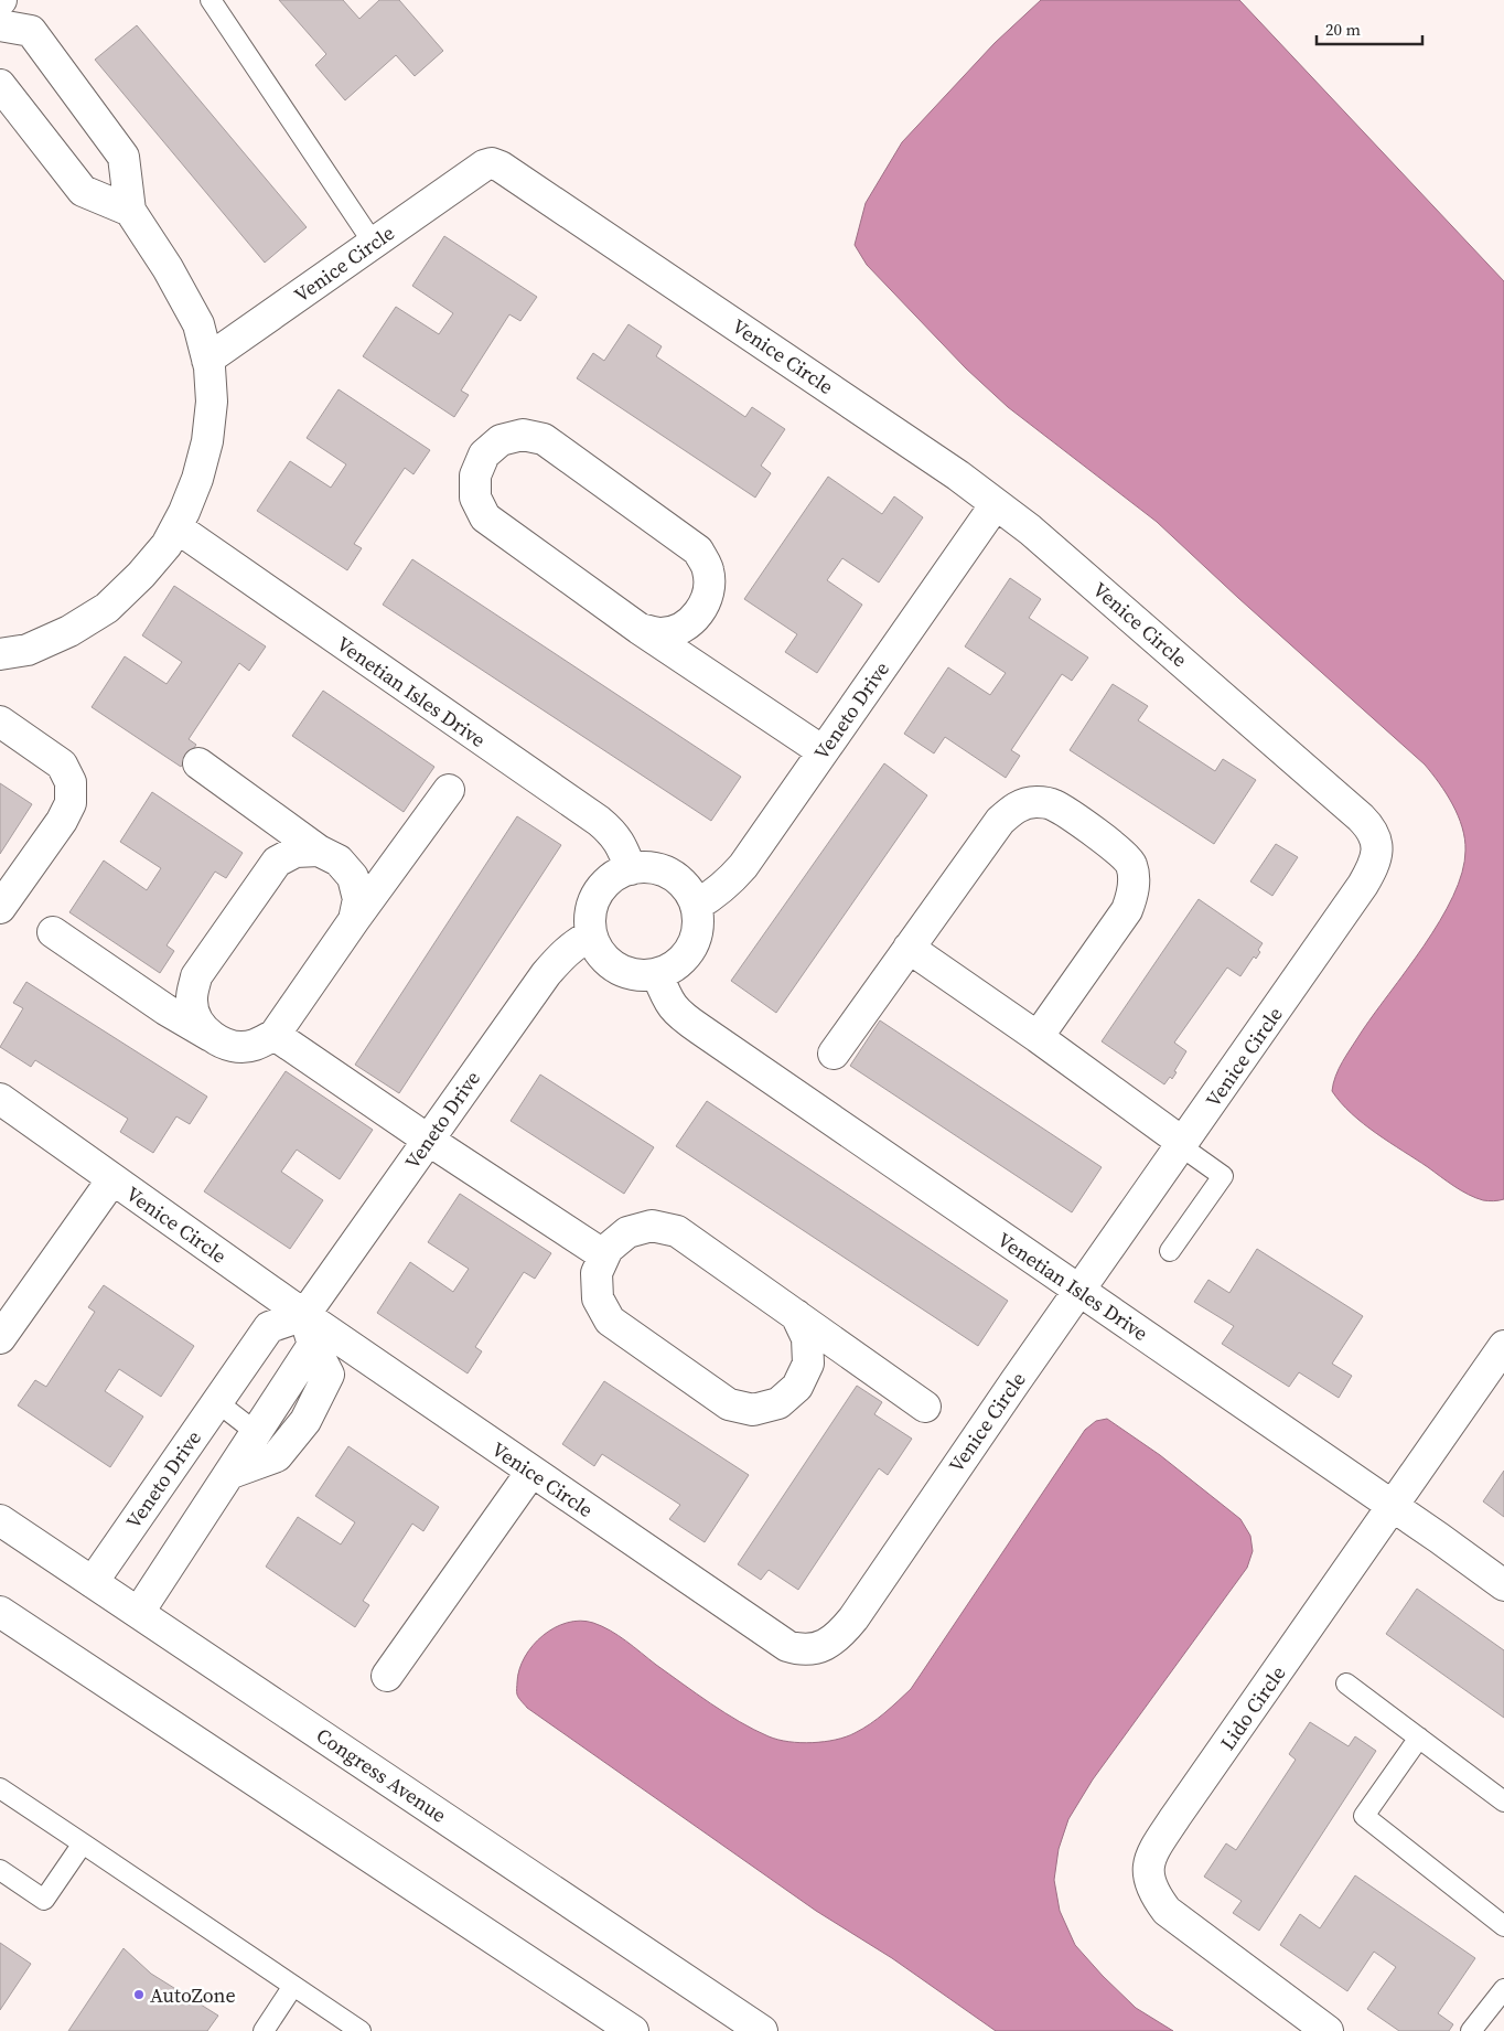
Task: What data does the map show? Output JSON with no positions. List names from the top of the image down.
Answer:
{
  "streets": {
    "street": [
      "Venice Circle",
      "Venetian Isles Drive",
      "Veneto Drive",
      "Lido Circle",
      "Congress Avenue"
    ]
  },
  "crossings": [
    ["Venice Circle", "Venetian Isles Drive"],
    ["Venice Circle", "Veneto Drive"],
    ["Venetian Isles Drive", "Veneto Drive"],
    ["Venetian Isles Drive", "Lido Circle"],
    ["Veneto Drive", "Congress Avenue"]
  ],
  "places": ["AutoZone"],
  "scale_bar": "20 m"
}
